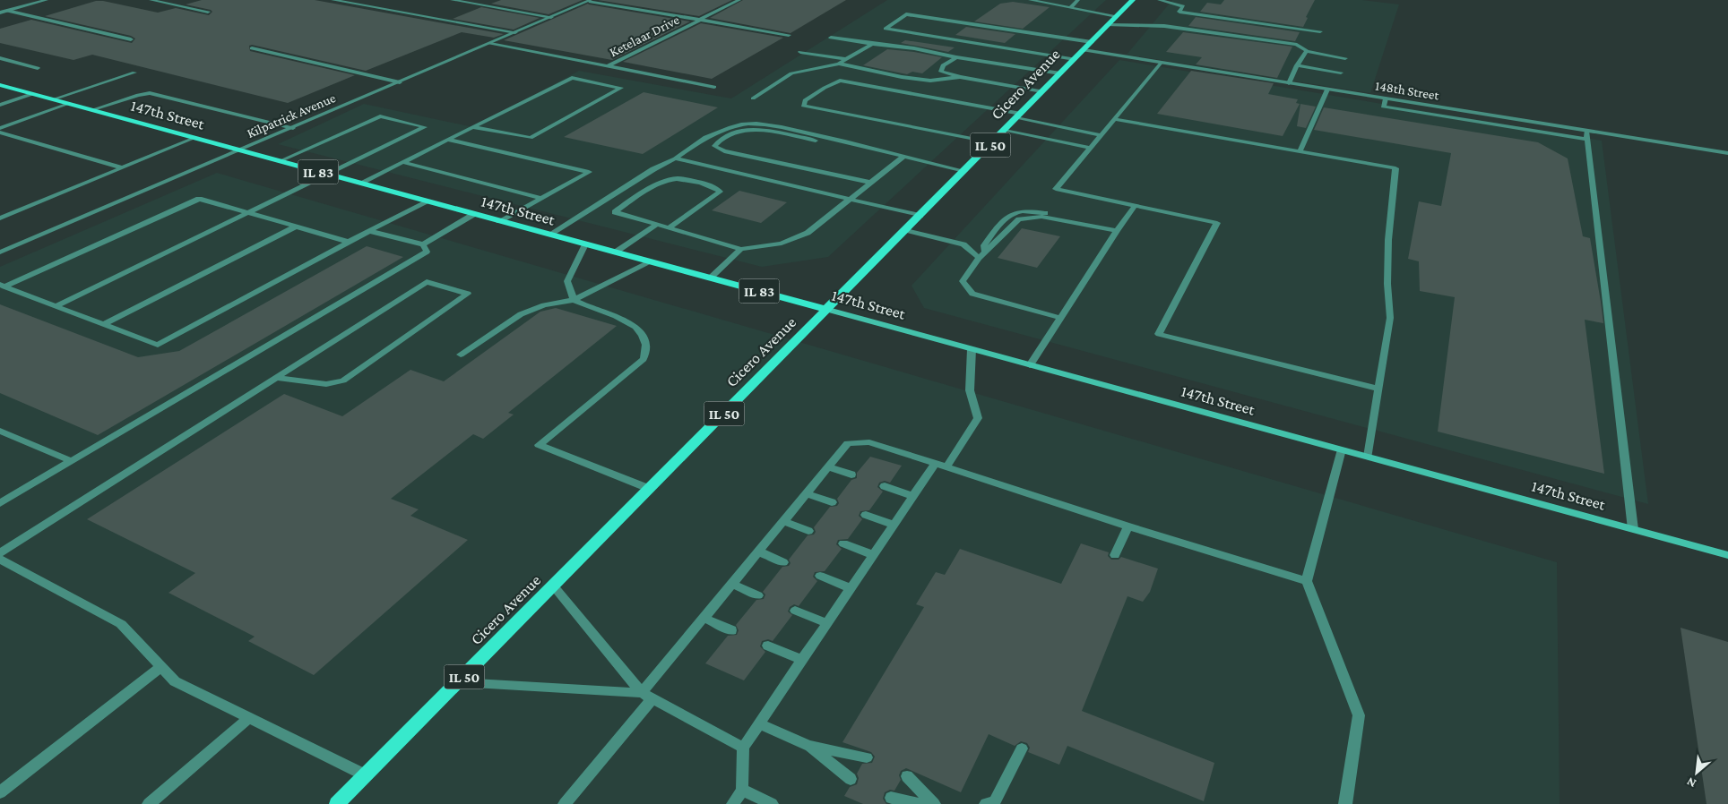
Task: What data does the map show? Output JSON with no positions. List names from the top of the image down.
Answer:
{
  "streets": {
    "main road": [
      "Cicero Avenue",
      "147th Street",
      "IL 50",
      "IL 83"
    ],
    "street": ["Ketelaar Drive", "148th Street", "Kilpatrick Avenue"]
  },
  "crossings": [
    ["Cicero Avenue", "148th Street"],
    ["Cicero Avenue", "147th Street"],
    ["147th Street", "Kilpatrick Avenue"]
  ],
  "north": "bottom left"
}
